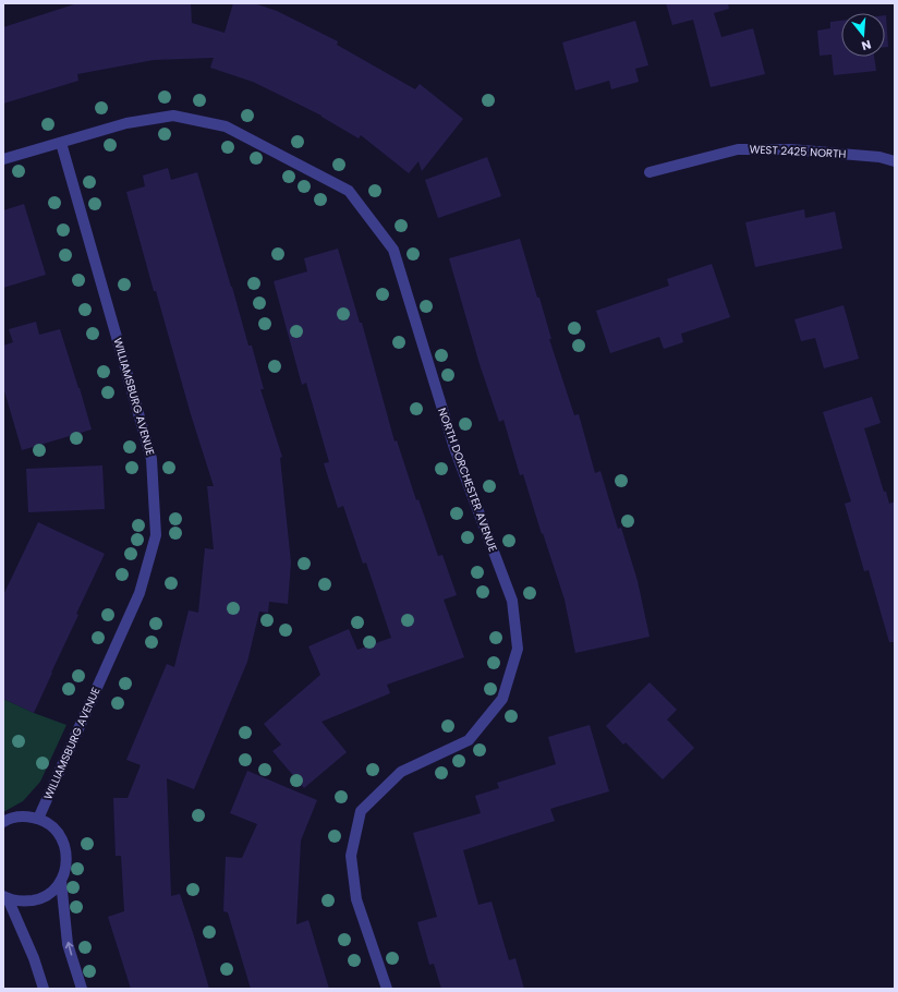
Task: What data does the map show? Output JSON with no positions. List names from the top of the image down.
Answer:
{
  "streets": {
    "street": ["WEST 2425 NORTH", "WILLIAMSBURG AVENUE", "NORTH DORCHESTER AVENUE"]
  },
  "crossings": [
    ["WILLIAMSBURG AVENUE", "NORTH DORCHESTER AVENUE"]
  ],
  "north": "bottom"
}
